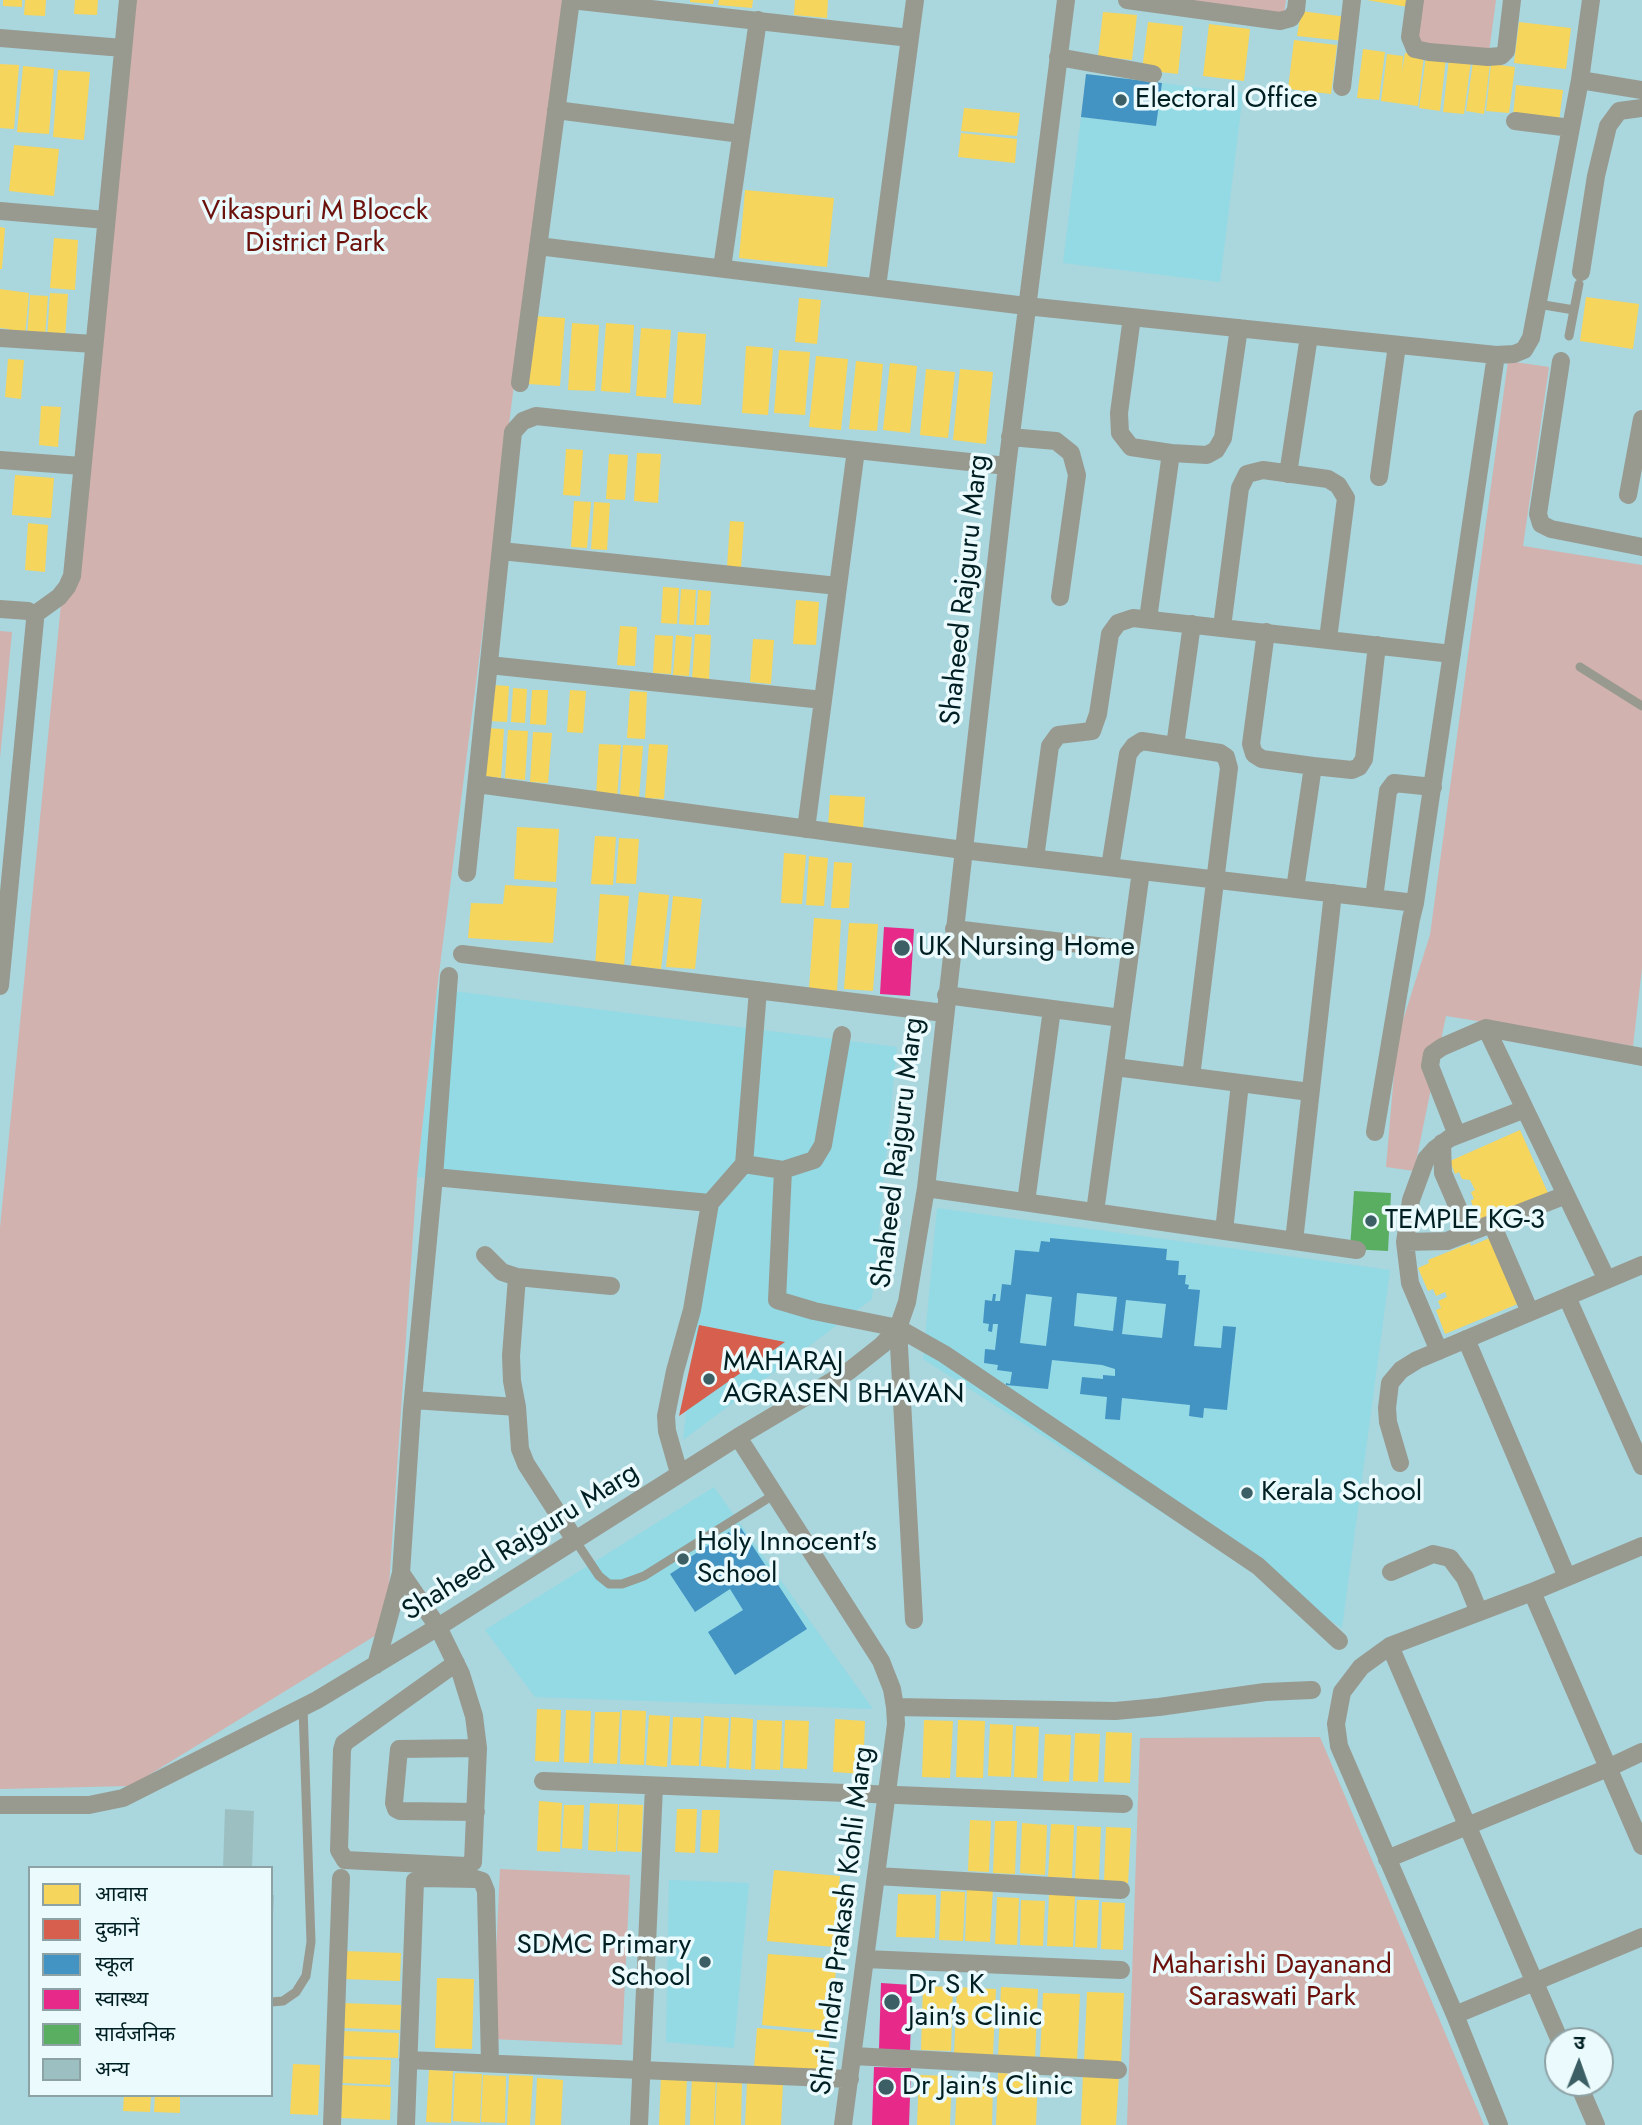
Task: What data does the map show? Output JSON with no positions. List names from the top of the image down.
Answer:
{
  "streets": {
    "street": ["Shaheed Rajguru Marg", "Shri Indra Prakash Kohli Marg"]
  },
  "parks": ["Vikaspuri M Blocck District Park", "Maharishi Dayanand Saraswati Park"],
  "places": [
    "Electoral Office",
    "UK Nursing Home",
    "TEMPLE KG-3",
    "MAHARAJ AGRASEN BHAVAN",
    "Kerala School",
    "Holy Innocent's School",
    "SDMC Primary School",
    "Dr S K Jain's Clinic",
    "Dr Jain's Clinic"
  ],
  "legend": [
    "आवास",
    "दुकानें",
    "स्कूल",
    "स्वास्थ्य",
    "सार्वजनिक",
    "अन्य"
  ],
  "north": "top"
}
